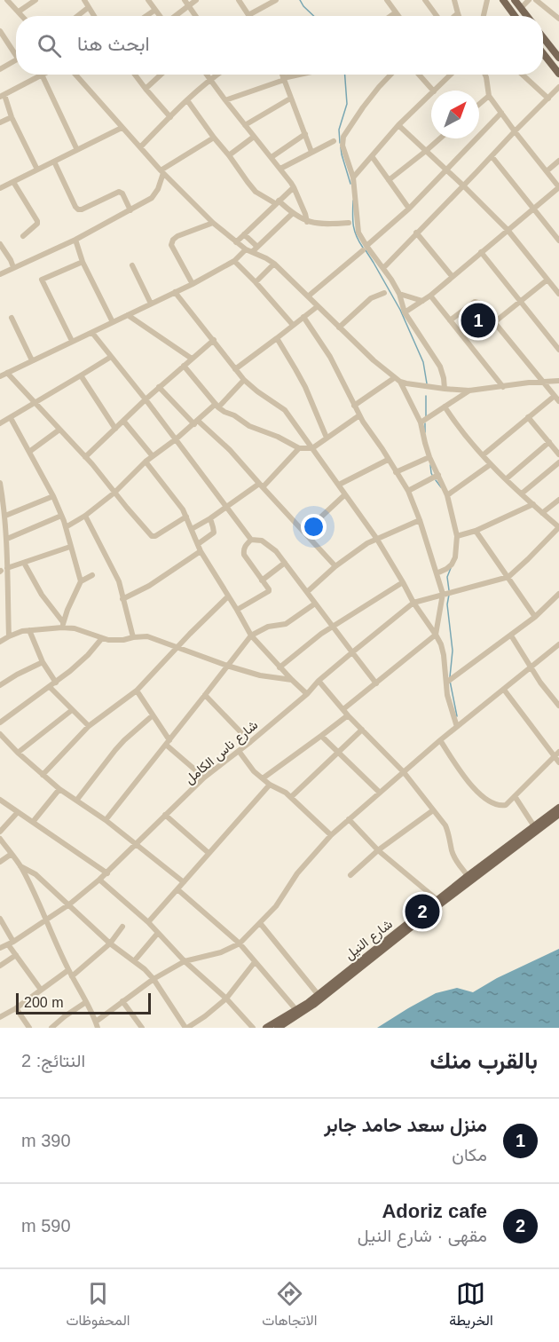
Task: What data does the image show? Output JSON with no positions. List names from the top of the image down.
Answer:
{
  "streets": {
    "main road": ["شارع النيل"],
    "street": ["شارع ناس الكامل"]
  },
  "scale_bar": "200 m",
  "north": "top right",
  "page": {
    "search": "ابحث هنا",
    "pins": ["1", "2"],
    "scale": "200 m",
    "heading": ["بالقرب منك", "النتائج: 2"],
    "list": [
      {
        "mark": "1",
        "name": "منزل سعد حامد جابر",
        "note": "مكان",
        "value": "390 m"
      },
      {
        "mark": "2",
        "name": "Adoriz cafe",
        "note": "مقهى · شارع النيل",
        "value": "590 m"
      }
    ],
    "nav": ["الخريطة", "الاتجاهات", "المحفوظات"]
  }
}
